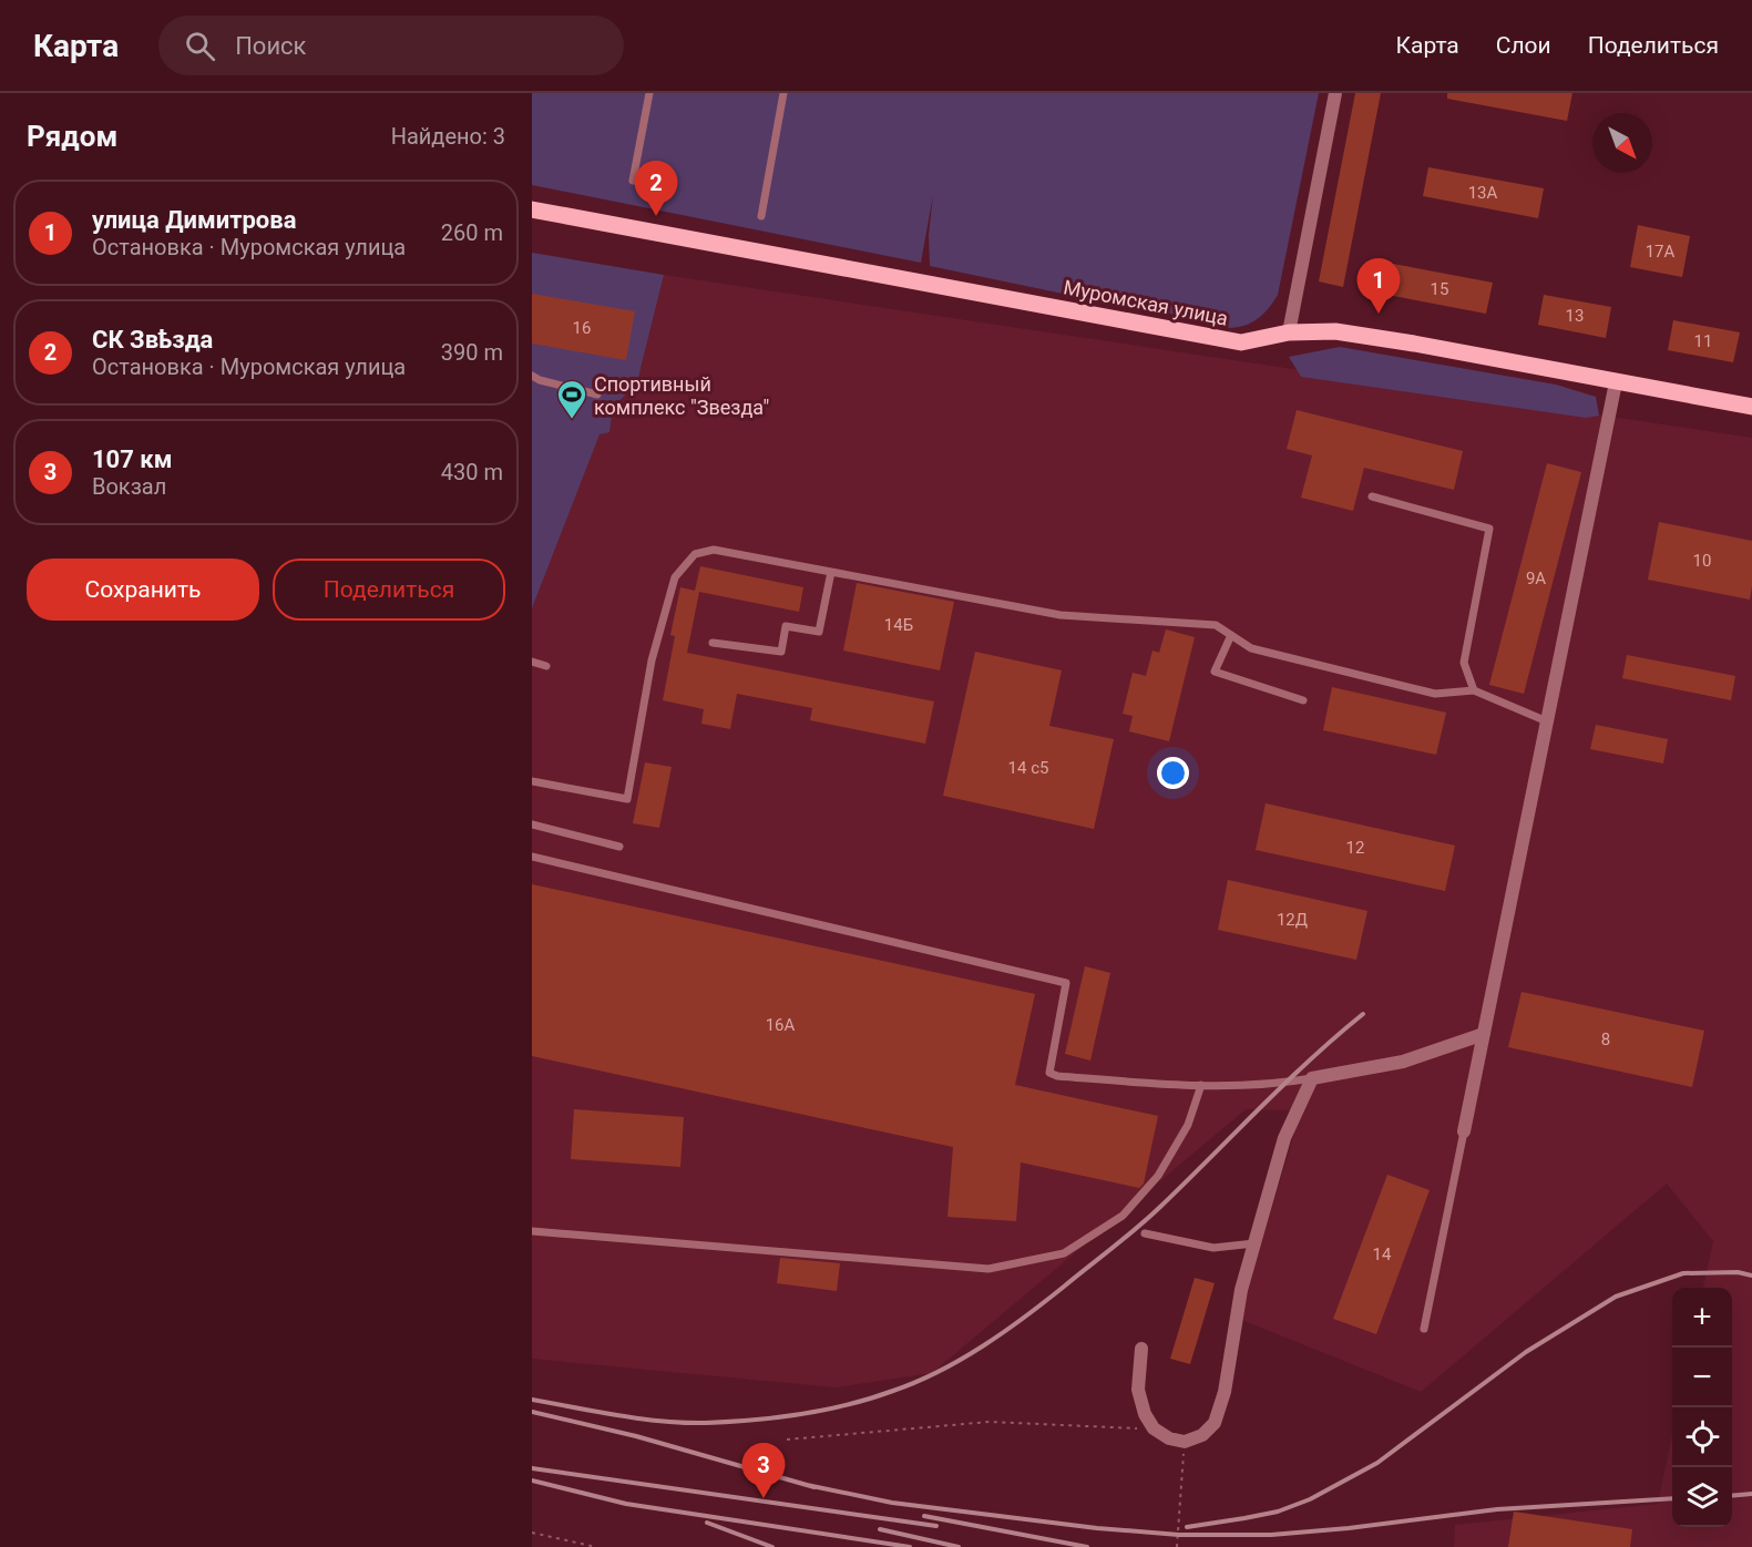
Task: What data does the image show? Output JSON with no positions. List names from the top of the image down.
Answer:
{
  "streets": {
    "main road": ["Муромская улица"]
  },
  "places": {
    "sports": ["Спортивный комплекс \"Звезда\""]
  },
  "house_numbers": [
    "13А",
    "17А",
    "15",
    "13",
    "16",
    "11",
    "10",
    "9А",
    "14Б",
    "14 с5",
    "12",
    "12Д",
    "16А",
    "8",
    "14"
  ],
  "north": "bottom right",
  "page": {
    "header": "Карта",
    "search": "Поиск",
    "nav": ["Карта", "Слои", "Поделиться"],
    "heading": ["Рядом", "Найдено: 3"],
    "pins": ["2", "1", "3"],
    "list": [
      {
        "mark": "1",
        "name": "улица Димитрова",
        "note": "Остановка · Муромская улица",
        "value": "260 m"
      },
      {
        "mark": "2",
        "name": "СК Звѣзда",
        "note": "Остановка · Муромская улица",
        "value": "390 m"
      },
      {
        "mark": "3",
        "name": "107 км",
        "note": "Вокзал",
        "value": "430 m"
      }
    ],
    "buttons": ["Сохранить", "Поделиться"],
    "map_buttons": ["+", "−"]
  }
}
